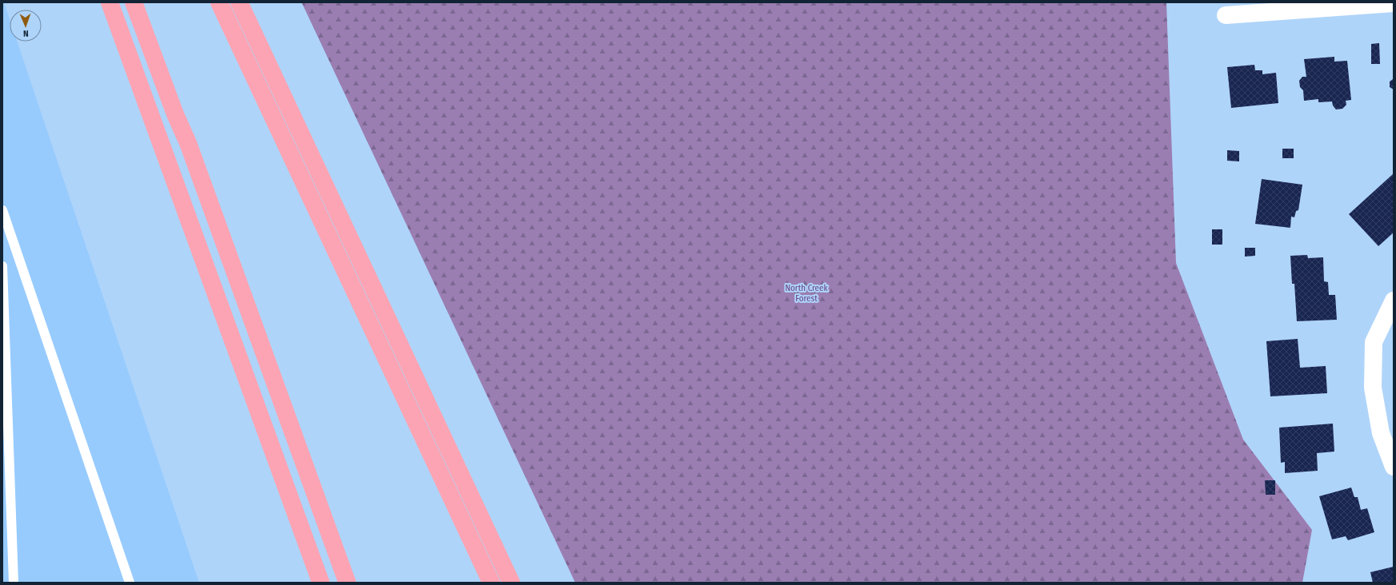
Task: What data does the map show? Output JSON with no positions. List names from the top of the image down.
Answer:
{
  "parks": ["North Creek Forest"],
  "north": "bottom"
}
